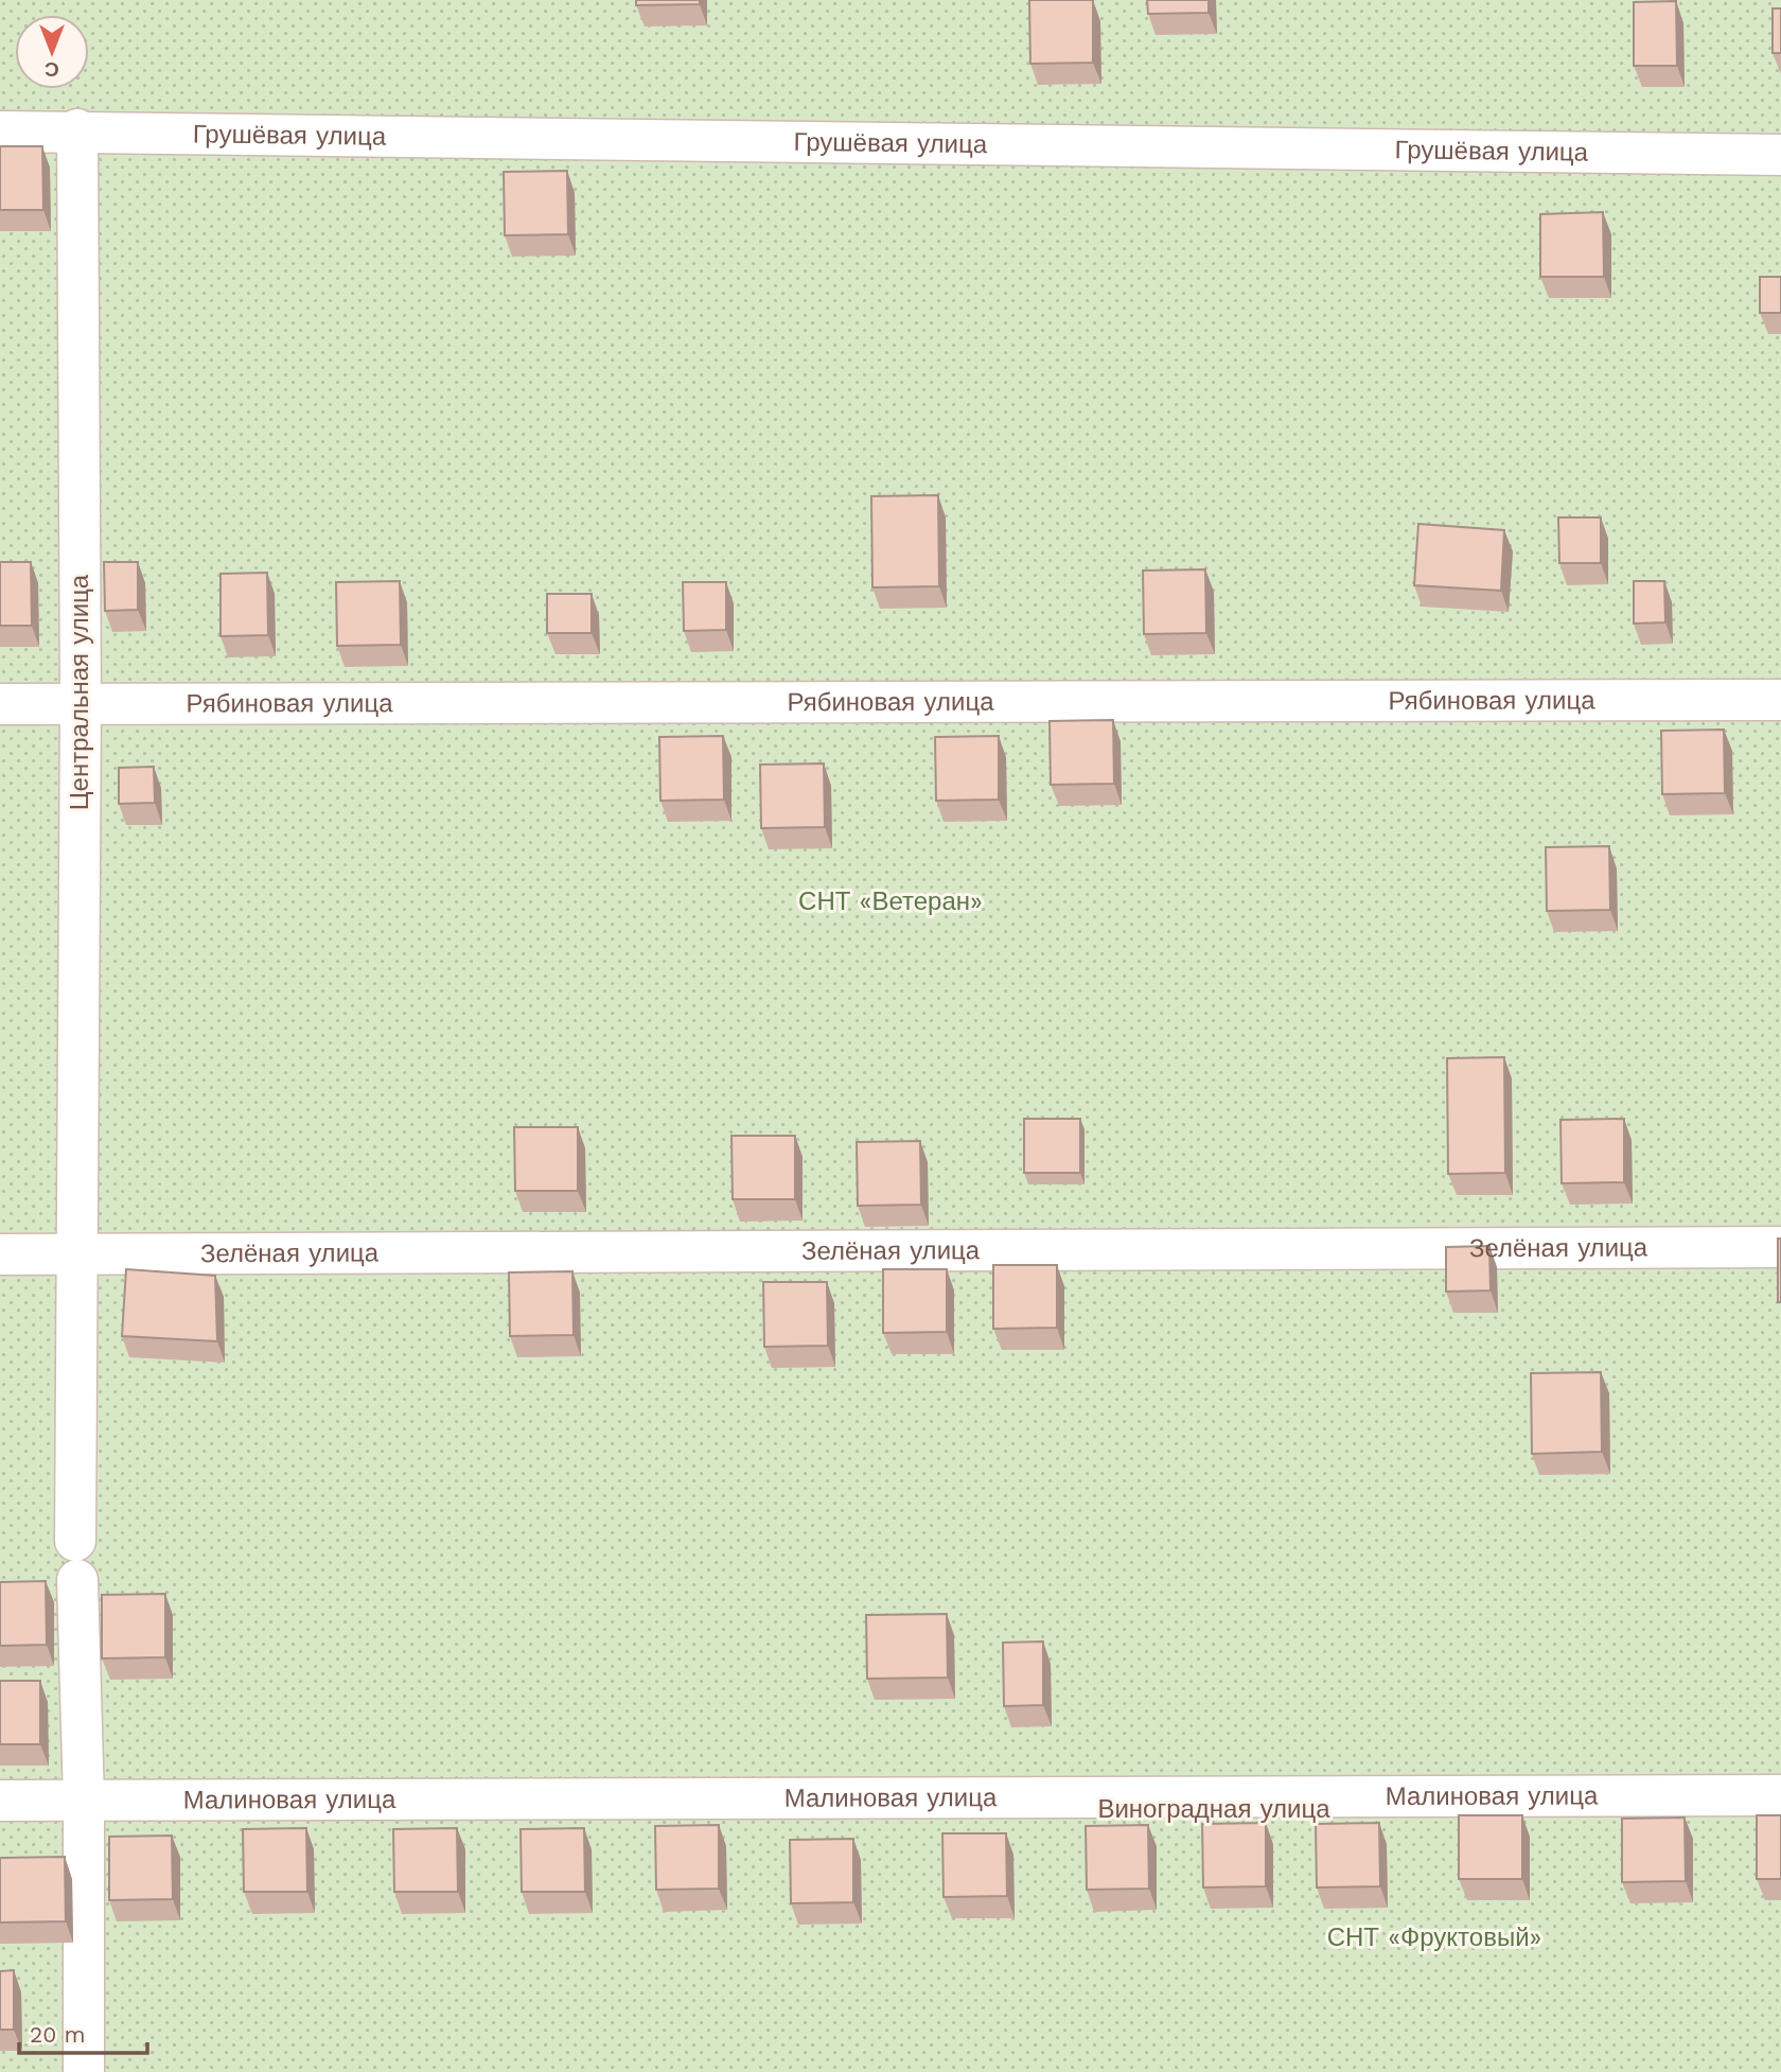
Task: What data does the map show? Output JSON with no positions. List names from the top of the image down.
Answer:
{
  "streets": {
    "street": [
      "Грушёвая улица",
      "Центральная улица",
      "Рябиновая улица",
      "Зелёная улица",
      "Малиновая улица",
      "Виноградная улица"
    ]
  },
  "crossings": [
    ["Грушёвая улица", "Центральная улица"],
    ["Центральная улица", "Рябиновая улица"],
    ["Центральная улица", "Зелёная улица"],
    ["Центральная улица", "Малиновая улица"]
  ],
  "parks": ["СНТ «Ветеран»", "СНТ «Фруктовый»"],
  "scale_bar": "20 m",
  "north": "bottom"
}
